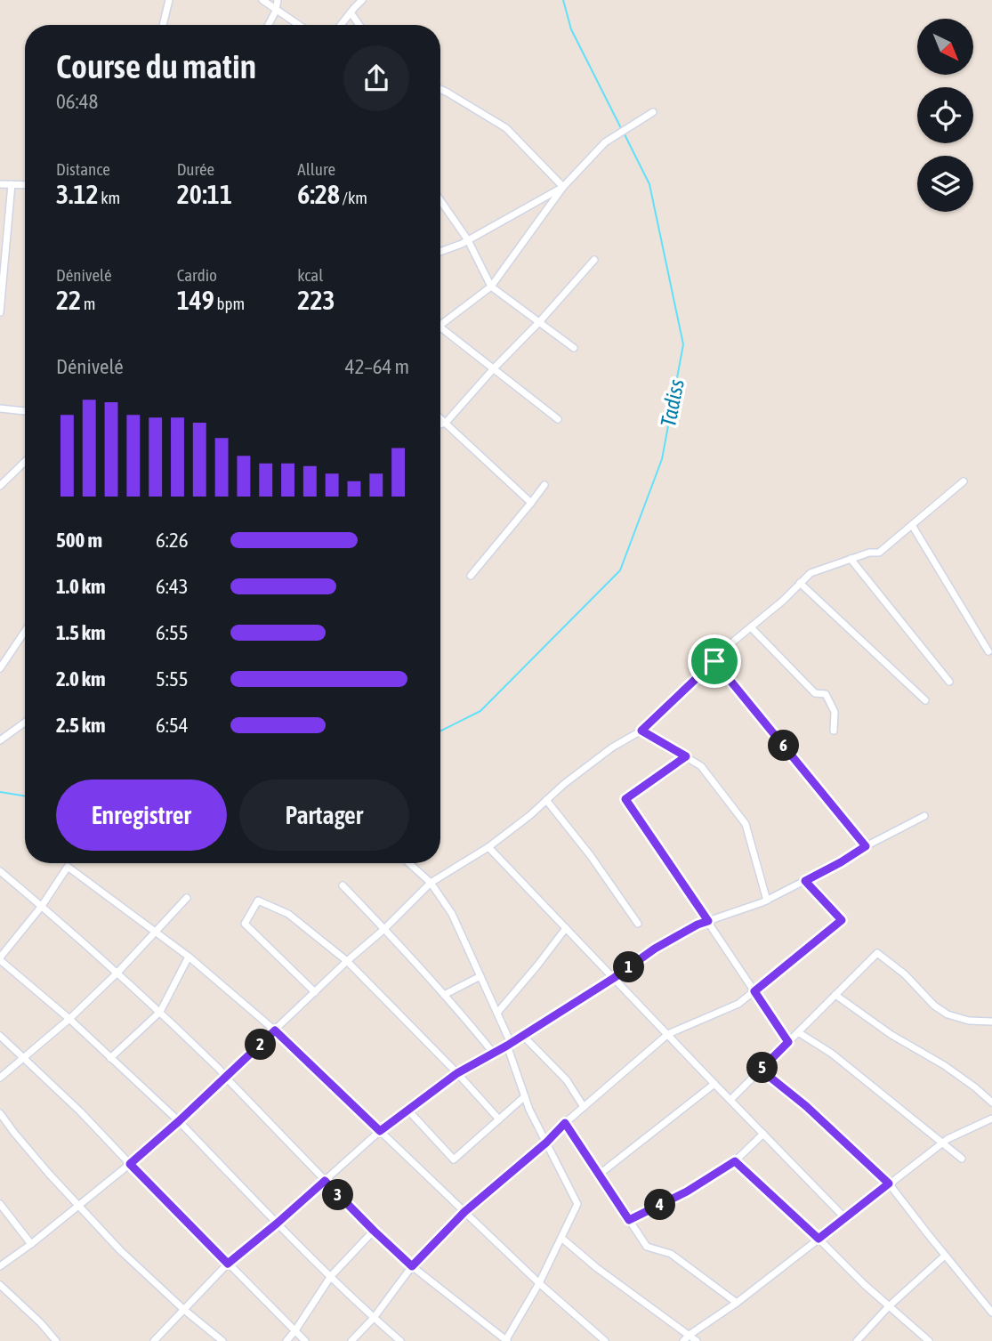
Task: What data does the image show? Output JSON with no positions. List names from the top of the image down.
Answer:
{
  "water": ["Tadiss"],
  "north": "bottom right",
  "page": {
    "heading": ["Course du matin", "06:48"],
    "stats": [
      ["Distance", "3.12 km"],
      ["Durée", "20:11"],
      ["Allure", "6:28 /km"],
      ["Dénivelé", "22 m"],
      ["Cardio", "149 bpm"],
      ["kcal", "223"]
    ],
    "chart": ["Dénivelé", "42–64 m"],
    "list": [
      {
        "name": "500 m",
        "note": "6:26"
      },
      {
        "name": "1.0 km",
        "note": "6:43"
      },
      {
        "name": "1.5 km",
        "note": "6:55"
      },
      {
        "name": "2.0 km",
        "note": "5:55"
      },
      {
        "name": "2.5 km",
        "note": "6:54"
      }
    ],
    "pins": [
      "6",
      "1",
      "2",
      "5",
      "3",
      "4"
    ],
    "buttons": ["Enregistrer", "Partager"]
  }
}
